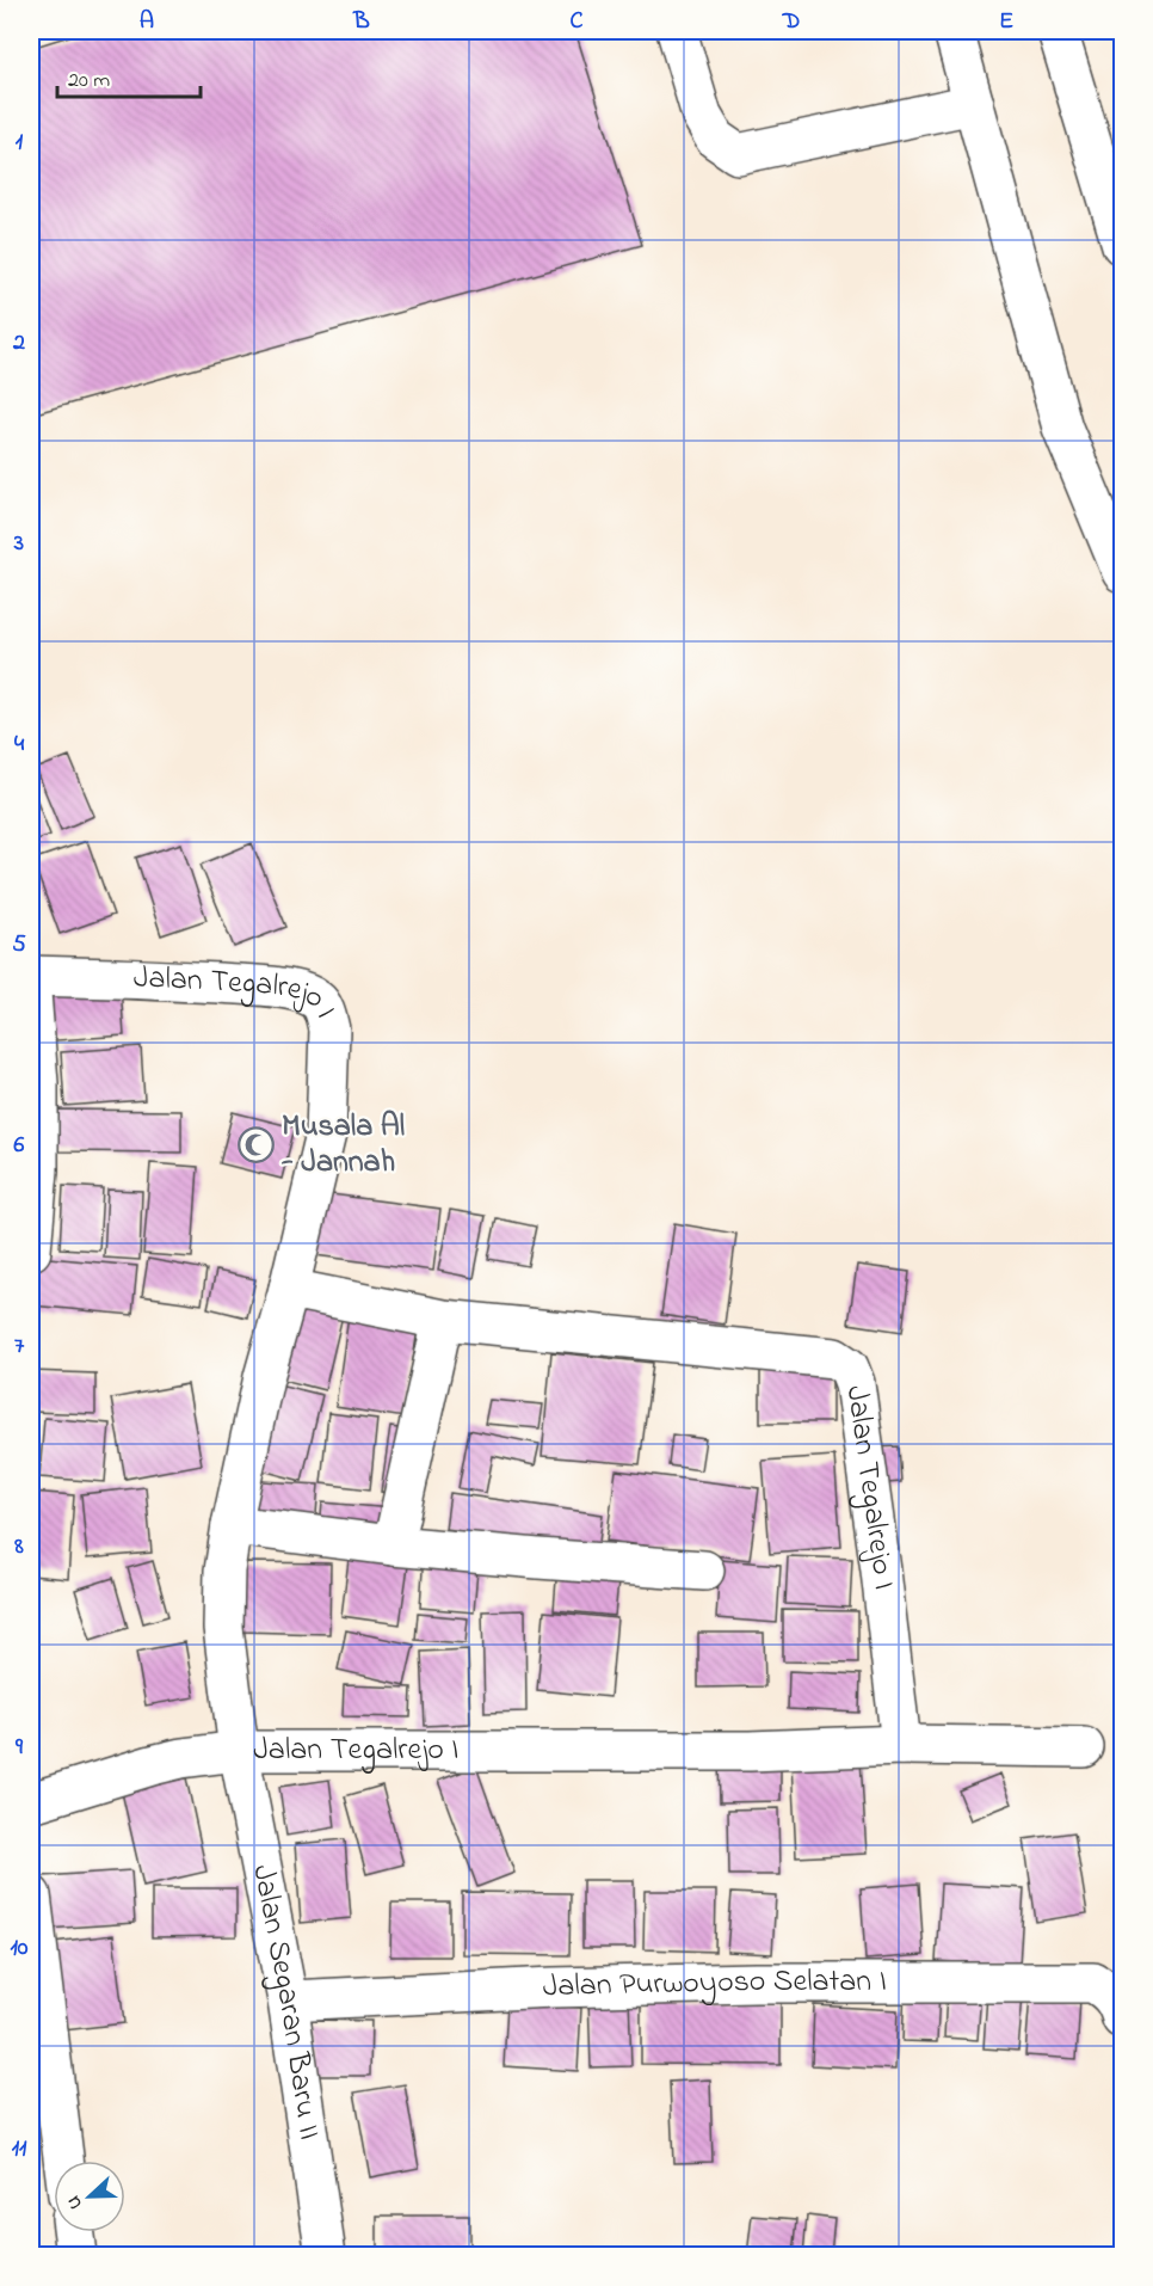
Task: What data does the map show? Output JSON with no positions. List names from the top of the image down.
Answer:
{
  "streets": {
    "street": ["Jalan Tegalrejo I", "Jalan Purwoyoso Selatan I", "Jalan Segaran Baru II"]
  },
  "crossings": [
    ["Jalan Tegalrejo I", "Jalan Segaran Baru II"],
    ["Jalan Purwoyoso Selatan I", "Jalan Segaran Baru II"]
  ],
  "places": {
    "mosque": ["Musala Al - Jannah"]
  },
  "scale_bar": "20 m",
  "north": "left",
  "grid": {
    "columns": [
      "A",
      "B",
      "C",
      "D",
      "E"
    ],
    "rows": [
      "1",
      "2",
      "3",
      "4",
      "5",
      "6",
      "7",
      "8",
      "9",
      "10",
      "11"
    ]
  }
}
